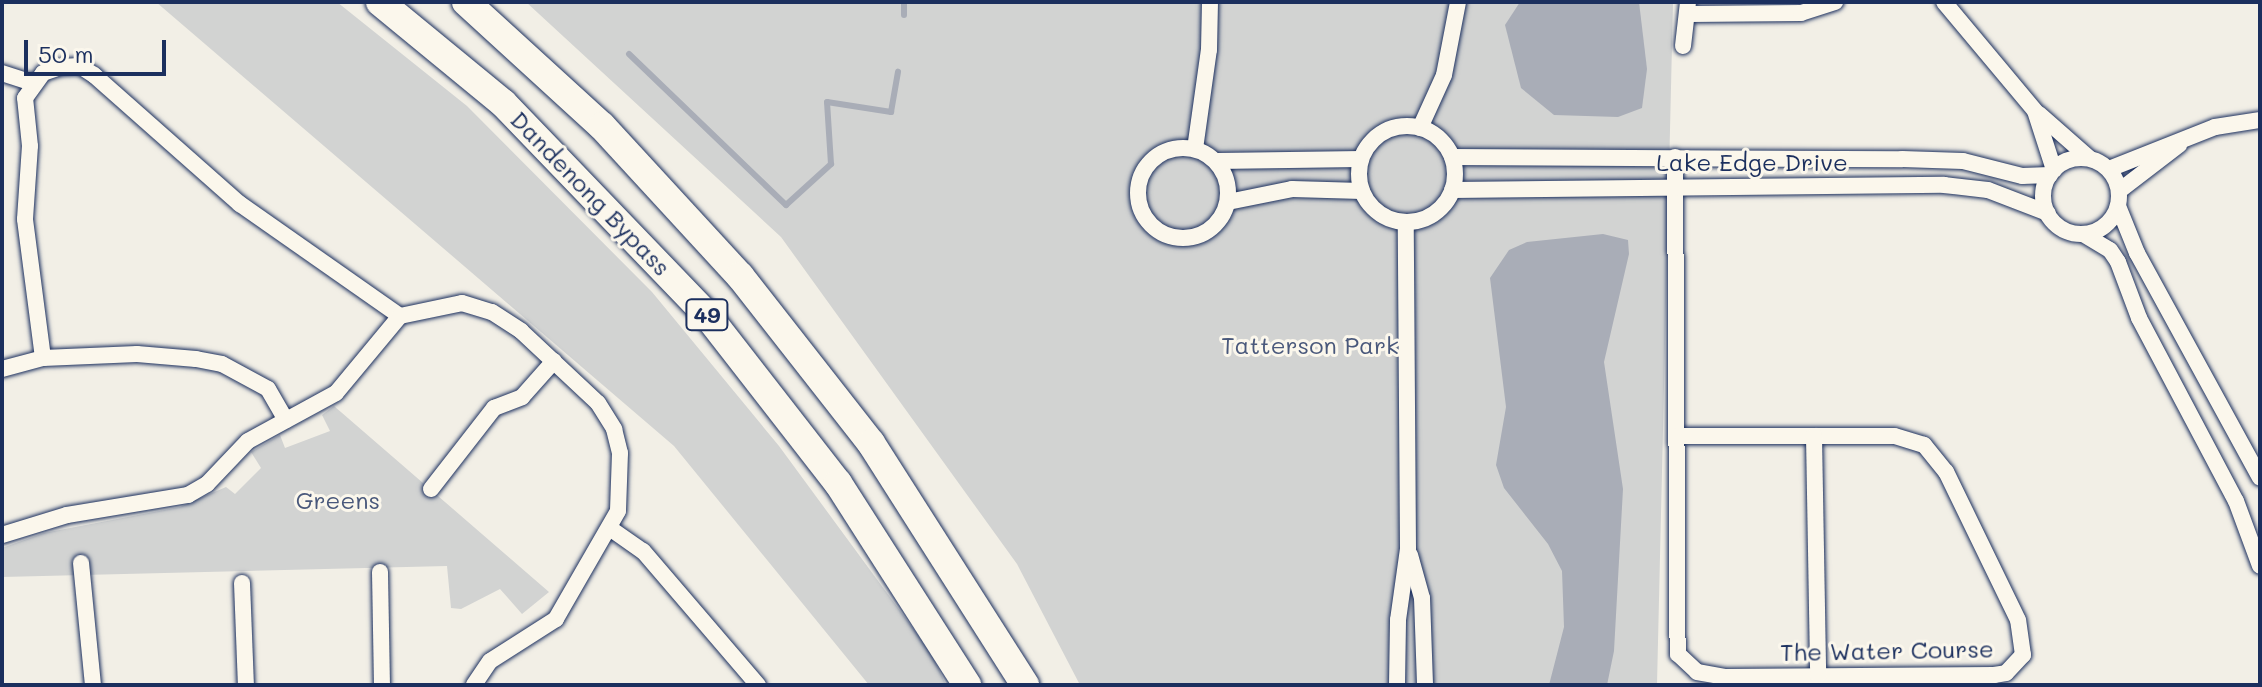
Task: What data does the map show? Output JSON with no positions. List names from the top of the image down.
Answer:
{
  "streets": {
    "highway": ["Dandenong Bypass", "49"],
    "street": ["Lake Edge Drive", "The Water Course"]
  },
  "crossings": [
    ["Lake Edge Drive", "The Water Course"]
  ],
  "parks": ["Tatterson Park", "Greens"],
  "scale_bar": "50 m"
}
